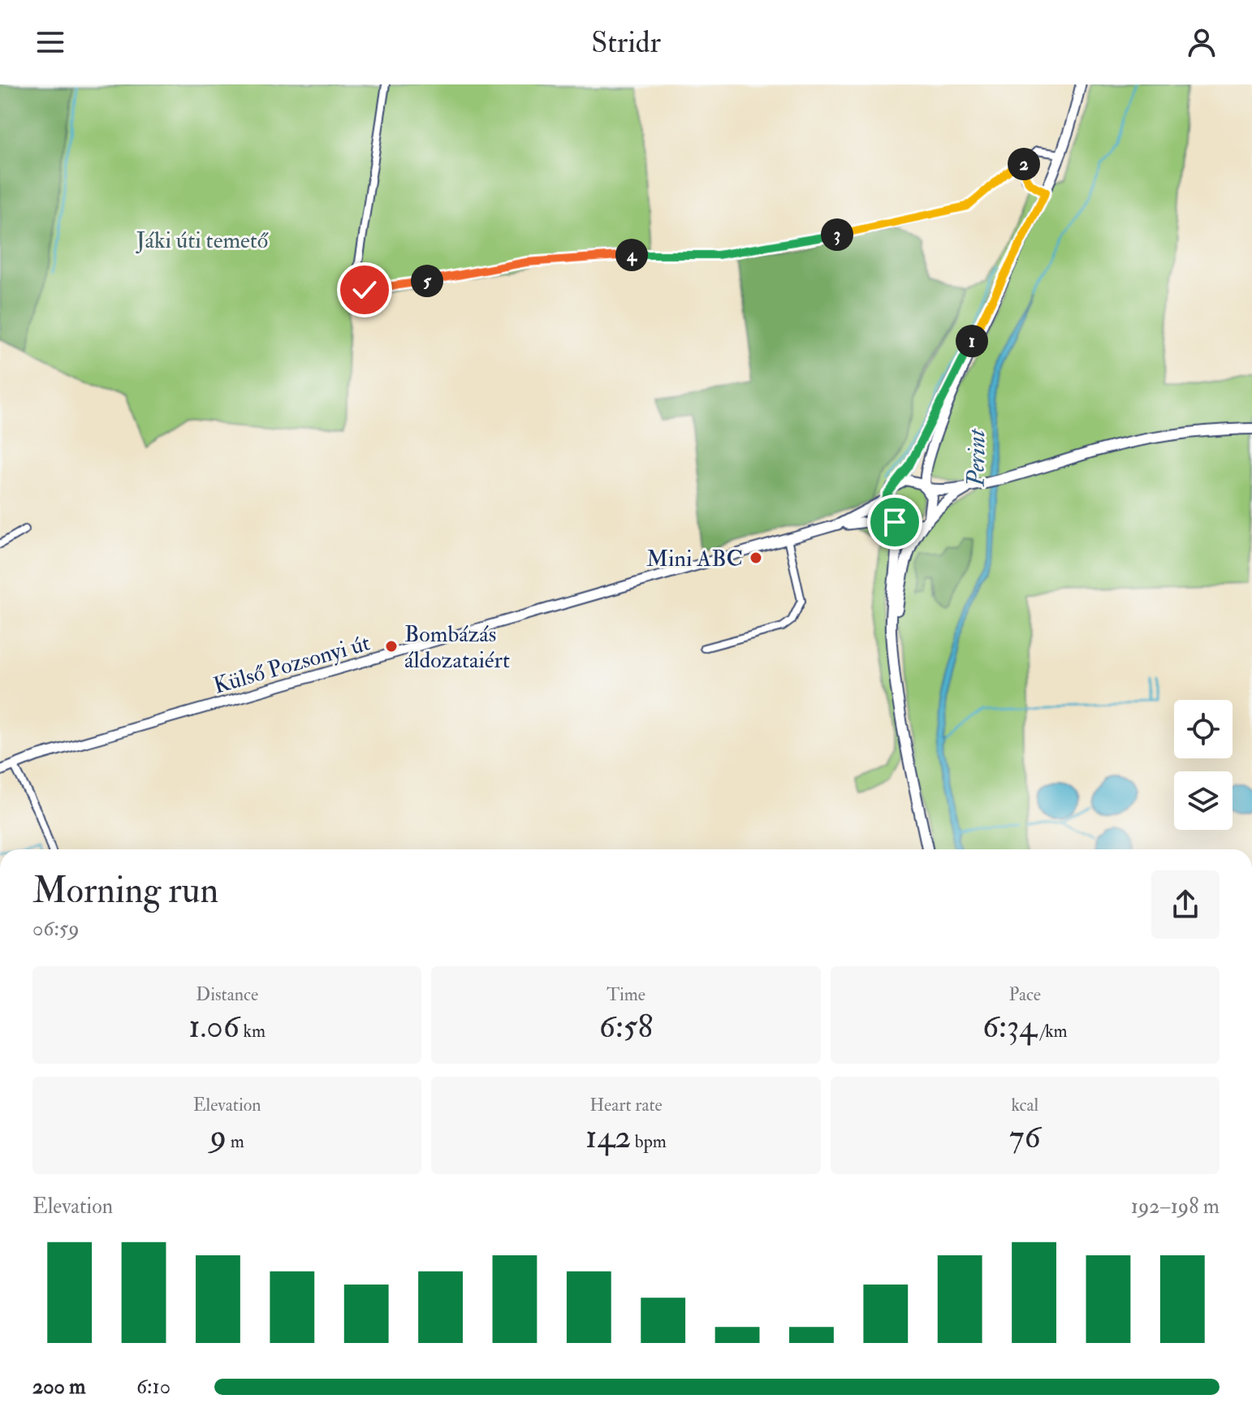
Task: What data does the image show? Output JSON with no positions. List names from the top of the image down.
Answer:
{
  "streets": {
    "main road": ["Külső Pozsonyi út"]
  },
  "water": ["Perint"],
  "parks": ["Jáki úti temető"],
  "places": ["Mini ABC", "Bombázás áldozataiért"],
  "page": {
    "header": "Stridr",
    "pins": [
      "2",
      "3",
      "4",
      "5",
      "1"
    ],
    "heading": ["Morning run", "06:59"],
    "stats": [
      ["Distance", "1.06 km"],
      ["Time", "6:58"],
      ["Pace", "6:34 /km"],
      ["Elevation", "9 m"],
      ["Heart rate", "142 bpm"],
      ["kcal", "76"]
    ],
    "chart": ["Elevation", "192–198 m"],
    "list": [
      {
        "name": "200 m",
        "note": "6:10"
      }
    ]
  }
}
